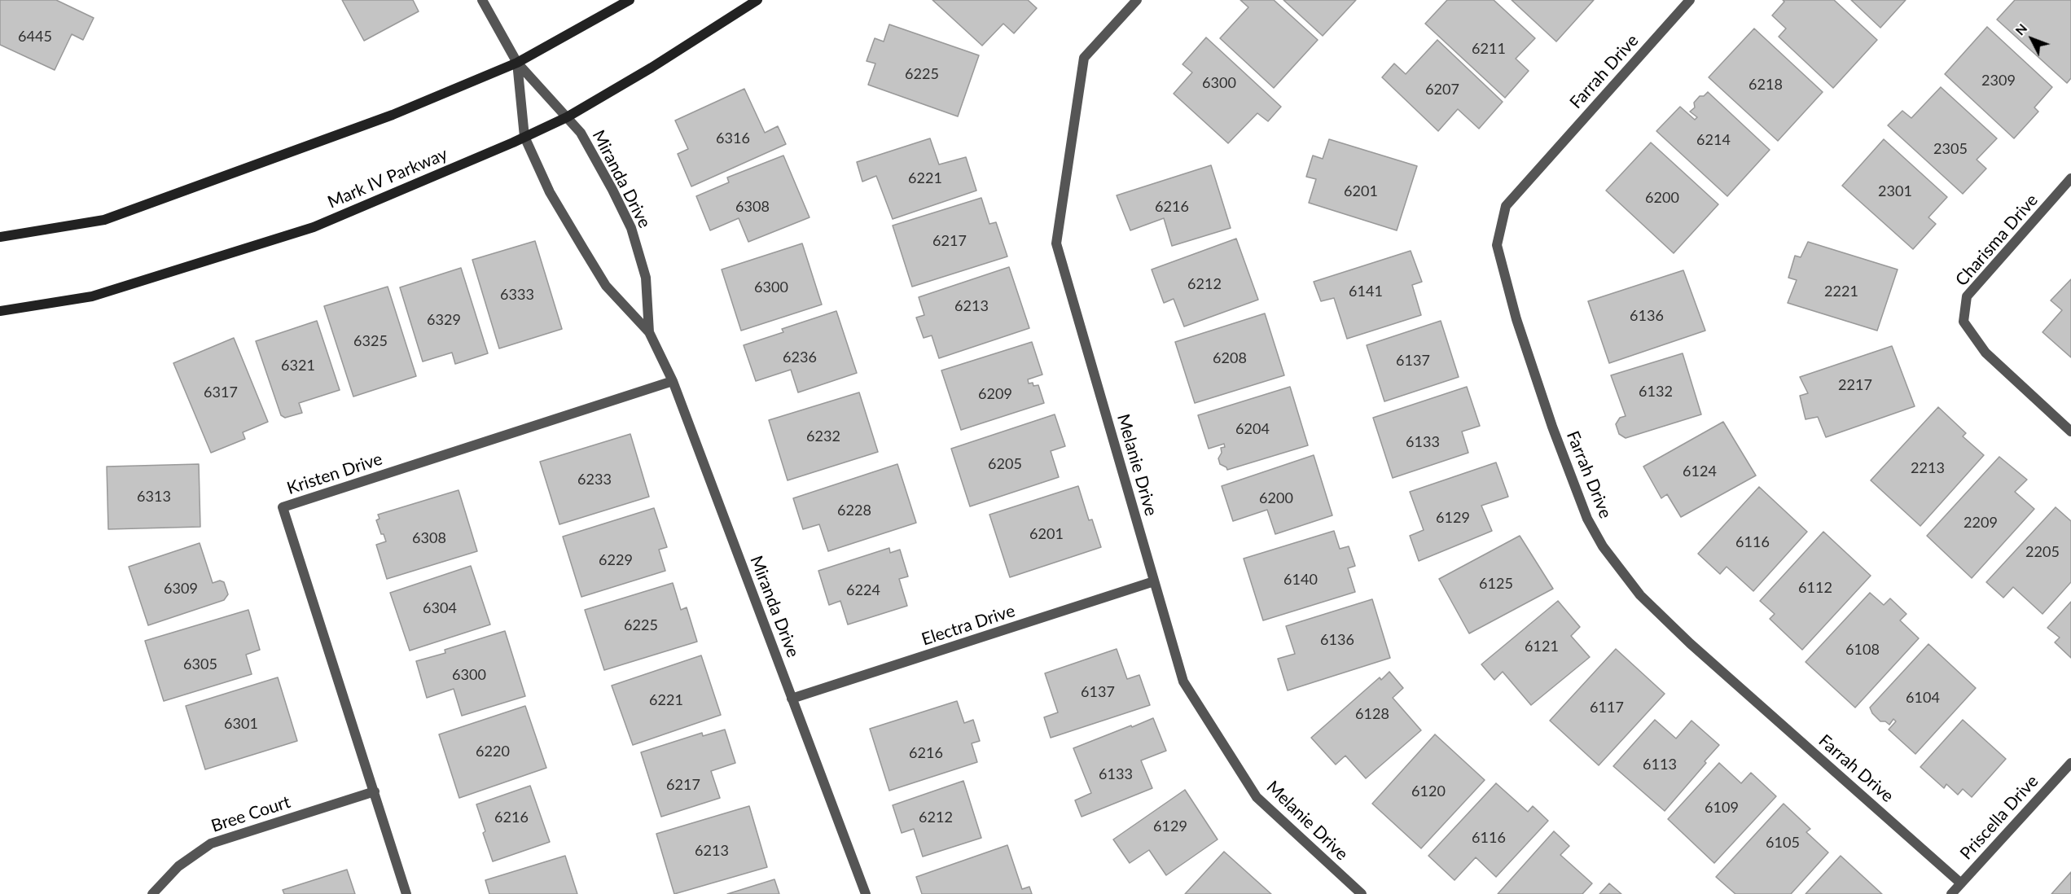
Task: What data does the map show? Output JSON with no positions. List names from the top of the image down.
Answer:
{
  "streets": {
    "main road": ["Mark IV Parkway"],
    "street": [
      "Farrah Drive",
      "Miranda Drive",
      "Charisma Drive",
      "Melanie Drive",
      "Kristen Drive",
      "Electra Drive",
      "Bree Court",
      "Priscella Drive"
    ]
  },
  "crossings": [
    ["Farrah Drive", "Priscella Drive"],
    ["Mark IV Parkway", "Miranda Drive"],
    ["Miranda Drive", "Kristen Drive"],
    ["Miranda Drive", "Electra Drive"],
    ["Melanie Drive", "Electra Drive"],
    ["Kristen Drive", "Bree Court"]
  ],
  "house_numbers": [
    "6445",
    "6211",
    "6225",
    "2309",
    "6300",
    "6218",
    "6207",
    "6316",
    "6214",
    "2305",
    "6221",
    "6201",
    "2301",
    "6200",
    "6308",
    "6216",
    "6217",
    "6212",
    "6300",
    "6141",
    "2221",
    "6333",
    "6213",
    "6136",
    "6329",
    "6325",
    "6236",
    "6208",
    "6137",
    "6321",
    "2217",
    "6132",
    "6317",
    "6209",
    "6204",
    "6232",
    "6133",
    "6205",
    "2213",
    "6124",
    "6233",
    "6313",
    "6200",
    "6228",
    "6129",
    "2209",
    "6201",
    "6308",
    "6116",
    "2205",
    "6229",
    "6140",
    "6125",
    "6112",
    "6309",
    "6224",
    "6304",
    "6225",
    "6136",
    "6121",
    "6108",
    "6305",
    "6300",
    "6137",
    "6104",
    "6221",
    "6117",
    "6128",
    "6301",
    "6220",
    "6216",
    "6113",
    "6133",
    "6217",
    "6120",
    "6109",
    "6216",
    "6212",
    "6129",
    "6116",
    "6105",
    "6213"
  ],
  "north": "top left"
}
